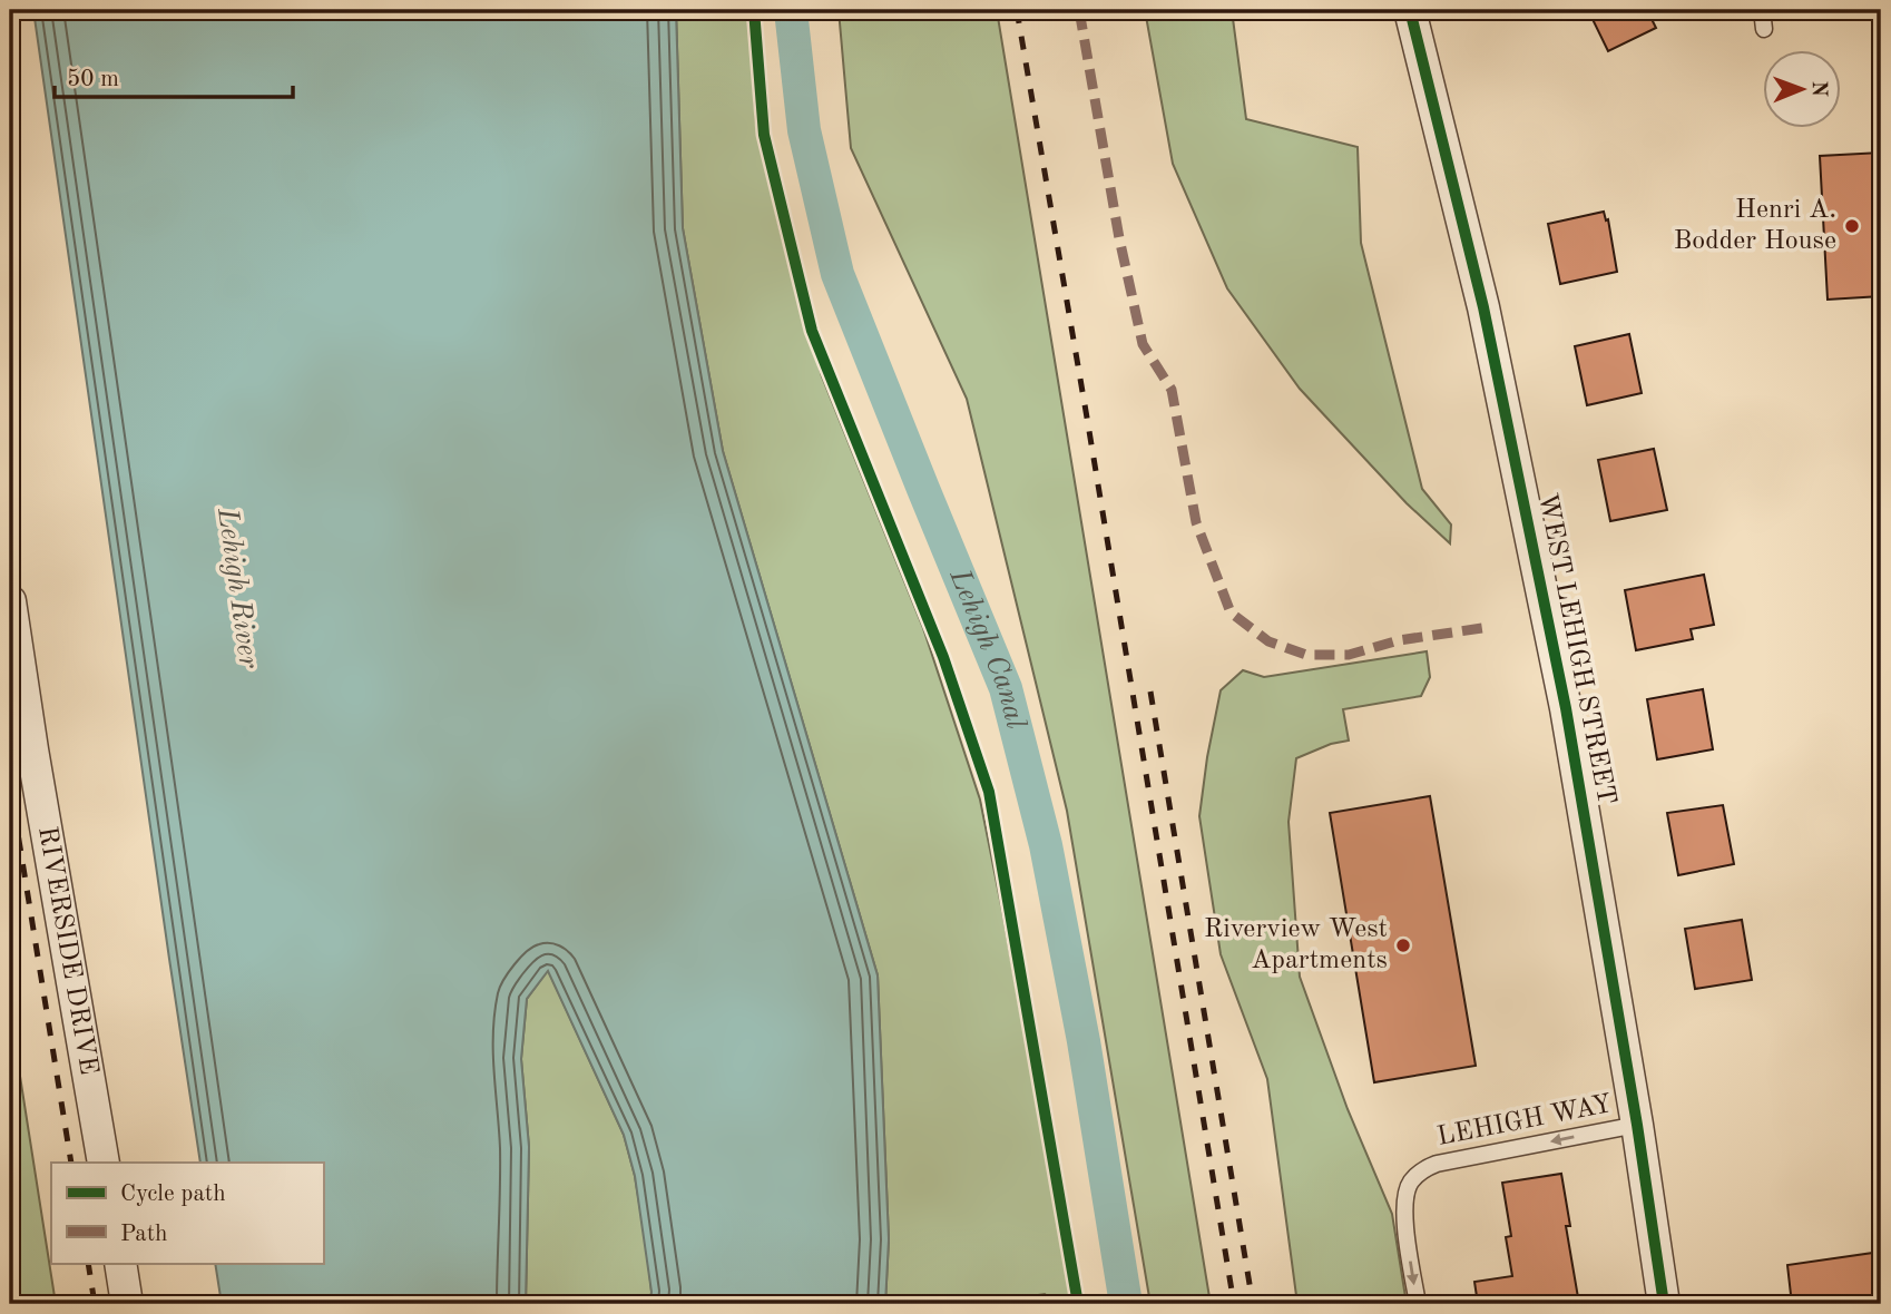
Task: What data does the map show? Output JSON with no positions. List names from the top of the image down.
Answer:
{
  "streets": {
    "street": ["WEST LEHIGH STREET", "RIVERSIDE DRIVE"],
    "lane": ["LEHIGH WAY"]
  },
  "crossings": [
    ["WEST LEHIGH STREET", "LEHIGH WAY"]
  ],
  "water": ["Lehigh River", "Lehigh Canal"],
  "places": ["Henri A. Bodder House", "Riverview West Apartments"],
  "legend": ["Cycle path", "Path"],
  "scale_bar": "50 m",
  "north": "right"
}
